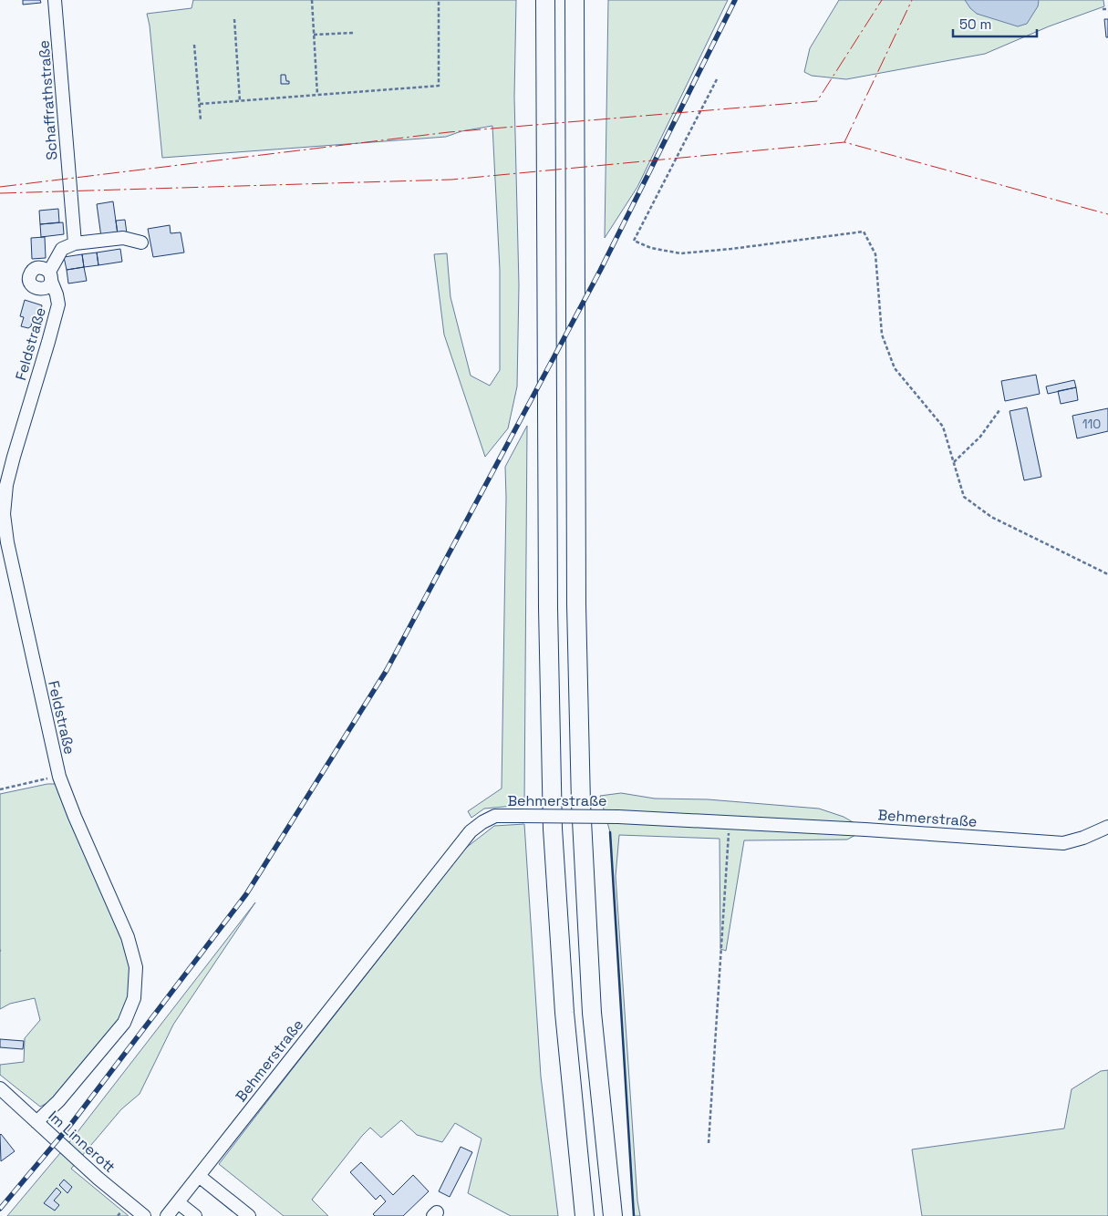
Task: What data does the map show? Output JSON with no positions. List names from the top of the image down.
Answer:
{
  "streets": {
    "street": [
      "Schaffrathstraße",
      "Feldstraße",
      "Behmerstraße",
      "Im Linnerott"
    ]
  },
  "crossings": [
    ["Schaffrathstraße", "Feldstraße"],
    ["Feldstraße", "Im Linnerott"]
  ],
  "house_numbers": ["110"],
  "scale_bar": "50 m"
}
